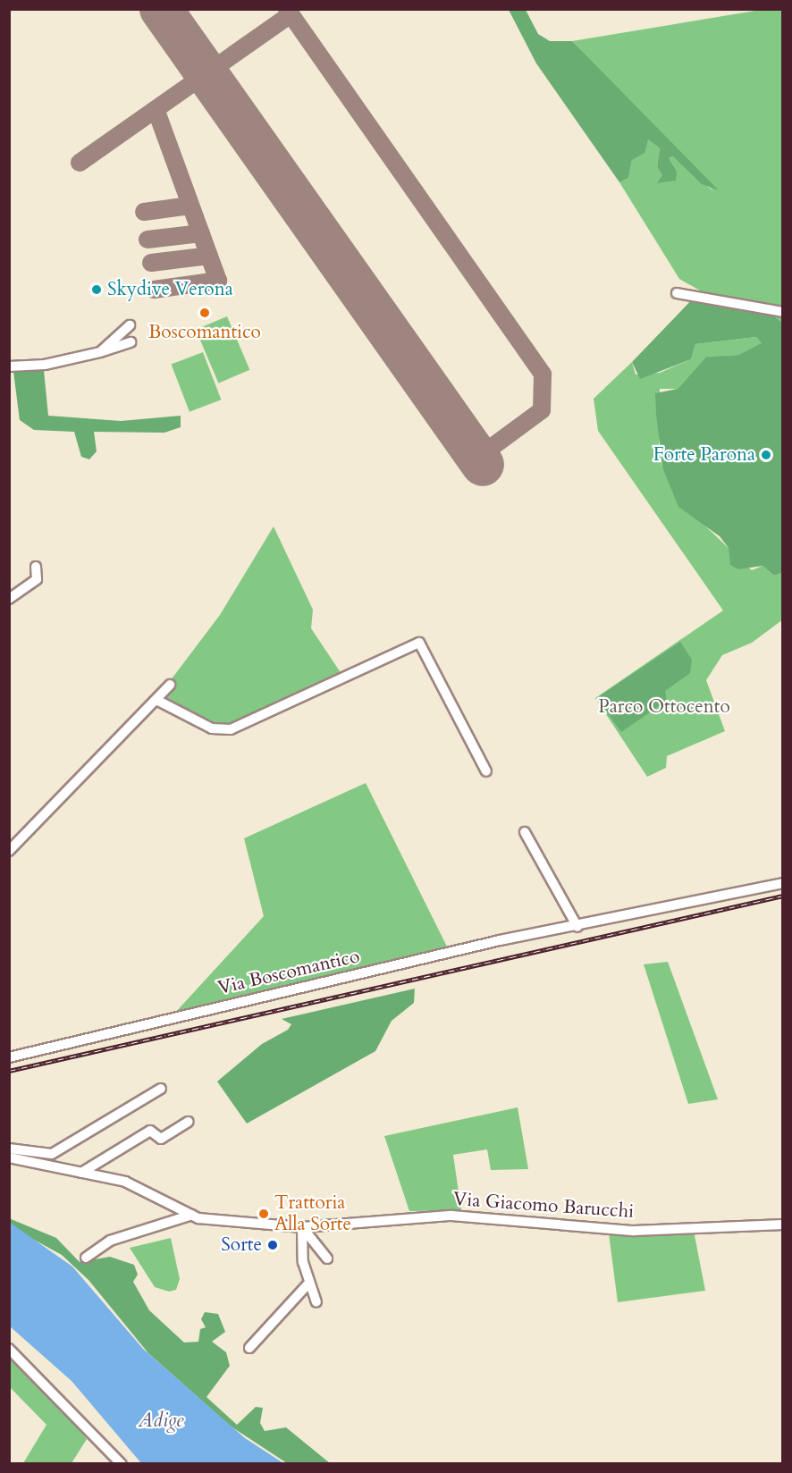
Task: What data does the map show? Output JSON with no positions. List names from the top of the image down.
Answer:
{
  "streets": {
    "street": ["Via Boscomantico", "Via Giacomo Barucchi"]
  },
  "water": ["Adige"],
  "parks": ["Parco Ottocento"],
  "places": [
    "Skydive Verona",
    "Boscomantico",
    "Forte Parona",
    "Trattoria Alla Sorte",
    "Sorte"
  ]
}
